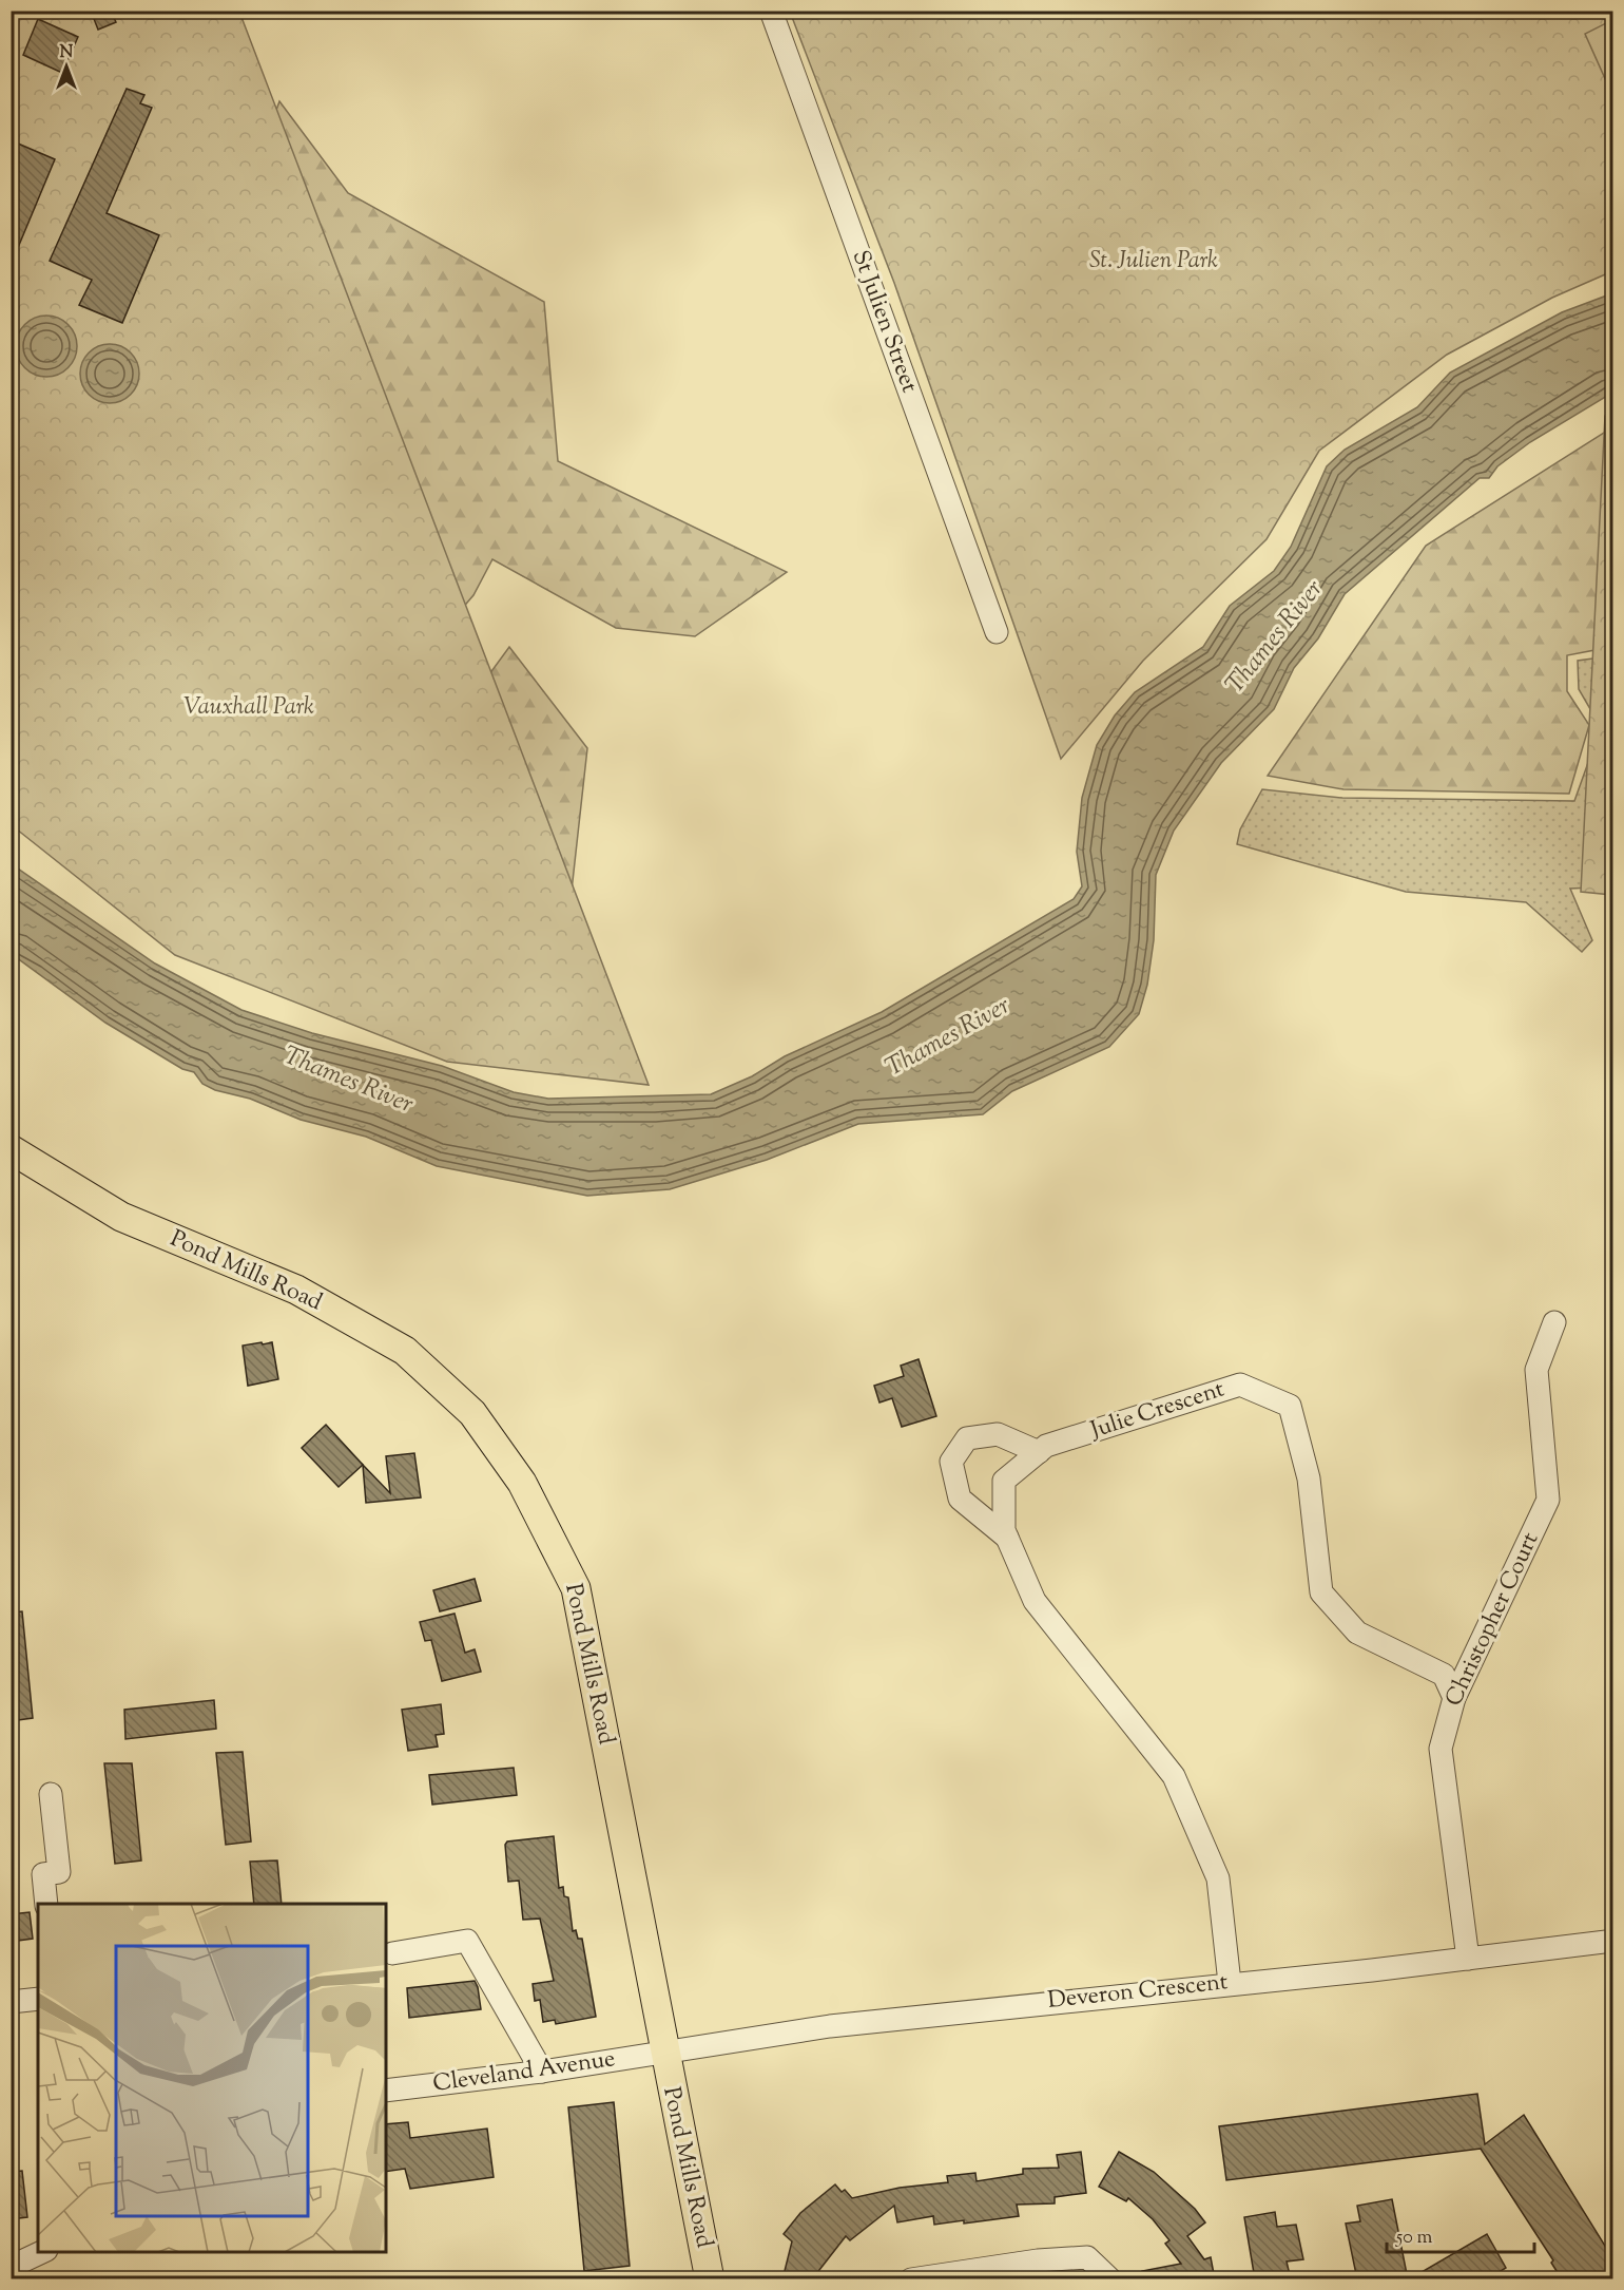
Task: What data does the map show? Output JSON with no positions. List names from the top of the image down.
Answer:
{
  "streets": {
    "main road": ["Pond Mills Road"],
    "street": [
      "St Julien Street",
      "Julie Crescent",
      "Christopher Court",
      "Deveron Crescent",
      "Cleveland Avenue"
    ]
  },
  "crossings": [
    ["Pond Mills Road", "Deveron Crescent"],
    ["Pond Mills Road", "Cleveland Avenue"],
    ["Julie Crescent", "Christopher Court"],
    ["Julie Crescent", "Deveron Crescent"],
    ["Christopher Court", "Deveron Crescent"],
    ["Deveron Crescent", "Cleveland Avenue"]
  ],
  "water": ["Thames River"],
  "parks": ["St. Julien Park", "Vauxhall Park"],
  "scale_bar": "50 m",
  "north": "top"
}
